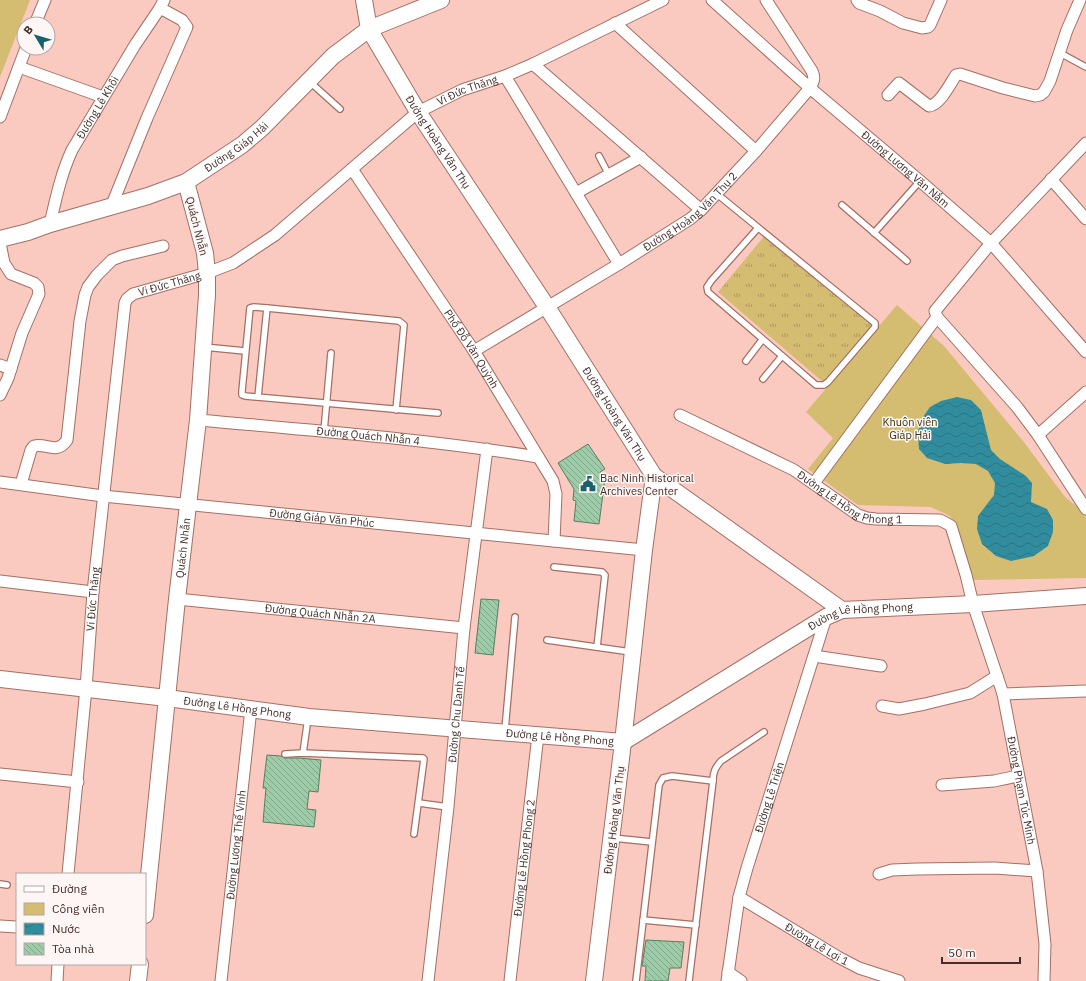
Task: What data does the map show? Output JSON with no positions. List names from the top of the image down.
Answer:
{
  "streets": {
    "street": [
      "Vi Đức Thăng",
      "Đường Lê Khôi",
      "Đường Hoàng Văn Thụ",
      "Đường Giáp Hải",
      "Đường Lương Văn Nắm",
      "Đường Hoàng Văn Thụ 2",
      "Quách Nhẫn",
      "Phố Đỗ Văn Quỳnh",
      "Đường Quách Nhẫn 4",
      "Đường Lê Hồng Phong 1",
      "Đường Giáp Văn Phúc",
      "Đường Quách Nhẫn 2A",
      "Đường Lê Hồng Phong",
      "Đường Chu Danh Tể",
      "Đường Phạm Túc Minh",
      "Đường Lê Triện",
      "Đường Lương Thế Vinh",
      "Đường Lê Hồng Phong 2",
      "Đường Lê Lợi 1"
    ]
  },
  "crossings": [
    ["Vi Đức Thăng", "Đường Hoàng Văn Thụ"],
    ["Vi Đức Thăng", "Quách Nhẫn"],
    ["Vi Đức Thăng", "Phố Đỗ Văn Quỳnh"],
    ["Vi Đức Thăng", "Đường Giáp Văn Phúc"],
    ["Vi Đức Thăng", "Đường Lê Hồng Phong"],
    ["Đường Lê Khôi", "Đường Giáp Hải"],
    ["Đường Hoàng Văn Thụ", "Đường Giáp Hải"],
    ["Đường Hoàng Văn Thụ", "Đường Hoàng Văn Thụ 2"],
    ["Đường Hoàng Văn Thụ", "Đường Giáp Văn Phúc"],
    ["Đường Hoàng Văn Thụ", "Đường Lê Hồng Phong"],
    ["Đường Giáp Hải", "Quách Nhẫn"],
    ["Đường Lương Văn Nắm", "Đường Hoàng Văn Thụ 2"],
    ["Đường Hoàng Văn Thụ 2", "Phố Đỗ Văn Quỳnh"],
    ["Quách Nhẫn", "Đường Quách Nhẫn 4"],
    ["Quách Nhẫn", "Đường Giáp Văn Phúc"],
    ["Quách Nhẫn", "Đường Quách Nhẫn 2A"],
    ["Quách Nhẫn", "Đường Lê Hồng Phong"],
    ["Phố Đỗ Văn Quỳnh", "Đường Quách Nhẫn 4"],
    ["Phố Đỗ Văn Quỳnh", "Đường Giáp Văn Phúc"],
    ["Đường Quách Nhẫn 4", "Đường Chu Danh Tể"],
    ["Đường Lê Hồng Phong 1", "Đường Lê Hồng Phong"],
    ["Đường Lê Hồng Phong 1", "Đường Phạm Túc Minh"],
    ["Đường Giáp Văn Phúc", "Đường Chu Danh Tể"],
    ["Đường Quách Nhẫn 2A", "Đường Chu Danh Tể"],
    ["Đường Lê Hồng Phong", "Đường Chu Danh Tể"],
    ["Đường Lê Hồng Phong", "Đường Phạm Túc Minh"],
    ["Đường Lê Hồng Phong", "Đường Lê Triện"],
    ["Đường Lê Hồng Phong", "Đường Lương Thế Vinh"],
    ["Đường Lê Hồng Phong", "Đường Lê Hồng Phong 2"],
    ["Đường Lê Triện", "Đường Lê Lợi 1"]
  ],
  "parks": ["Khuôn viên Giáp Hải"],
  "places": {
    "public building": ["Bac Ninh Historical Archives Center"]
  },
  "legend": [
    "Đường",
    "Công viên",
    "Nước",
    "Tòa nhà"
  ],
  "scale_bar": "50 m",
  "north": "top left"
}
